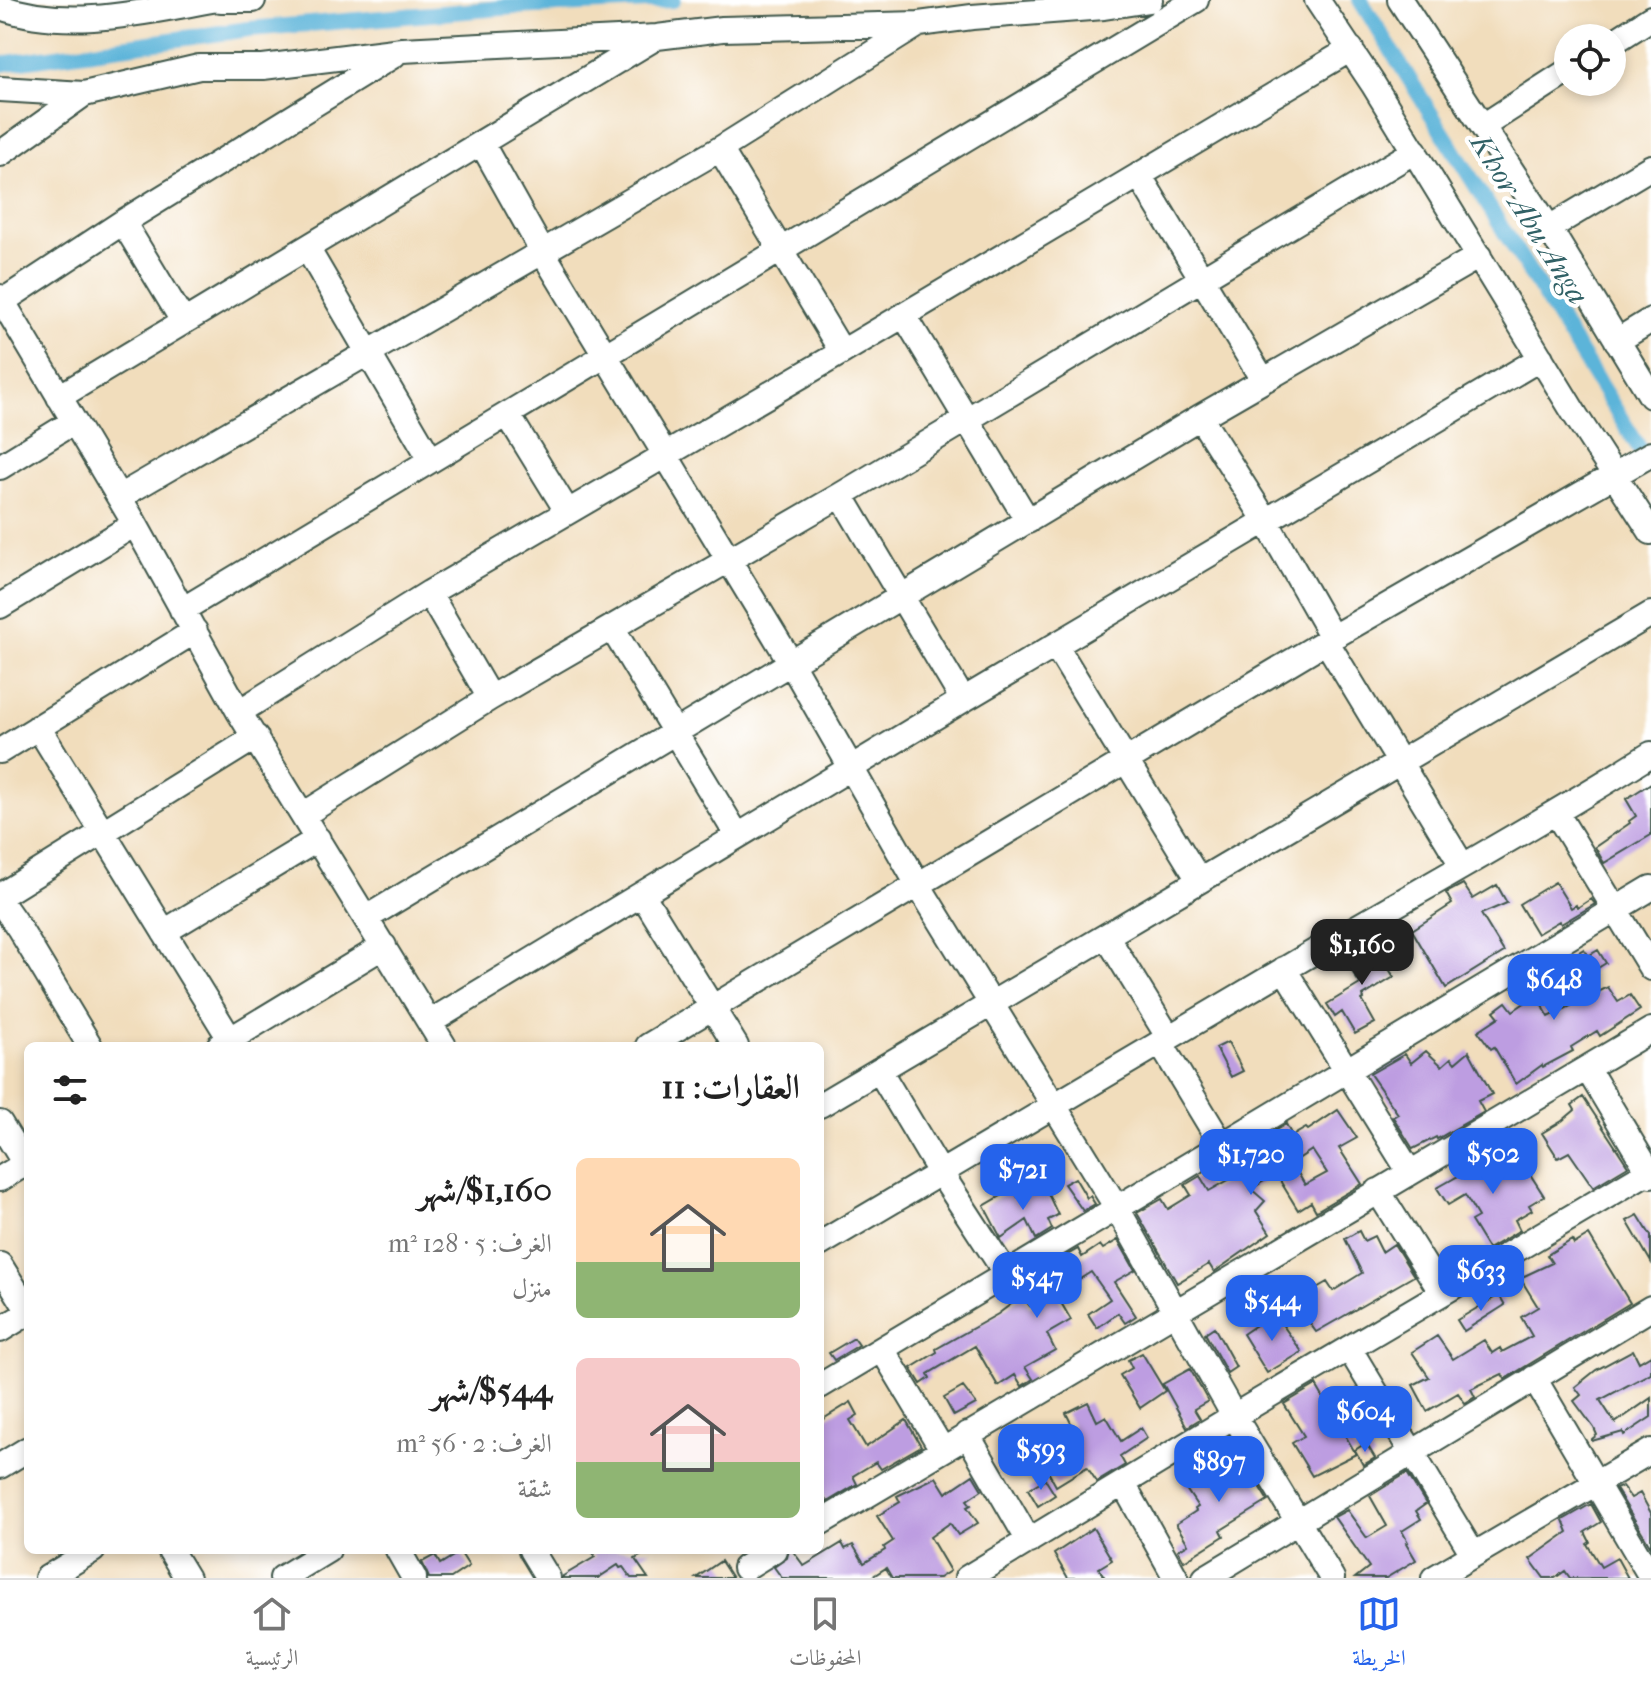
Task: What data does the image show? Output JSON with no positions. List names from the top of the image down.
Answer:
{
  "water": ["Khor Abu Anga"],
  "page": {
    "price": [
      "$1,160",
      "$648",
      "$502",
      "$1,720",
      "$721",
      "$633",
      "$547",
      "$544",
      "$604",
      "$593",
      "$897"
    ],
    "heading": "العقارات: 11",
    "list": [
      {
        "name": "$1,160/شهر",
        "note": "الغرف: 5 · 128 m² · منزل"
      },
      {
        "name": "$544/شهر",
        "note": "الغرف: 2 · 56 m² · شقة"
      }
    ],
    "tabs": ["الخريطة", "المحفوظات", "الرئيسية"]
  }
}
